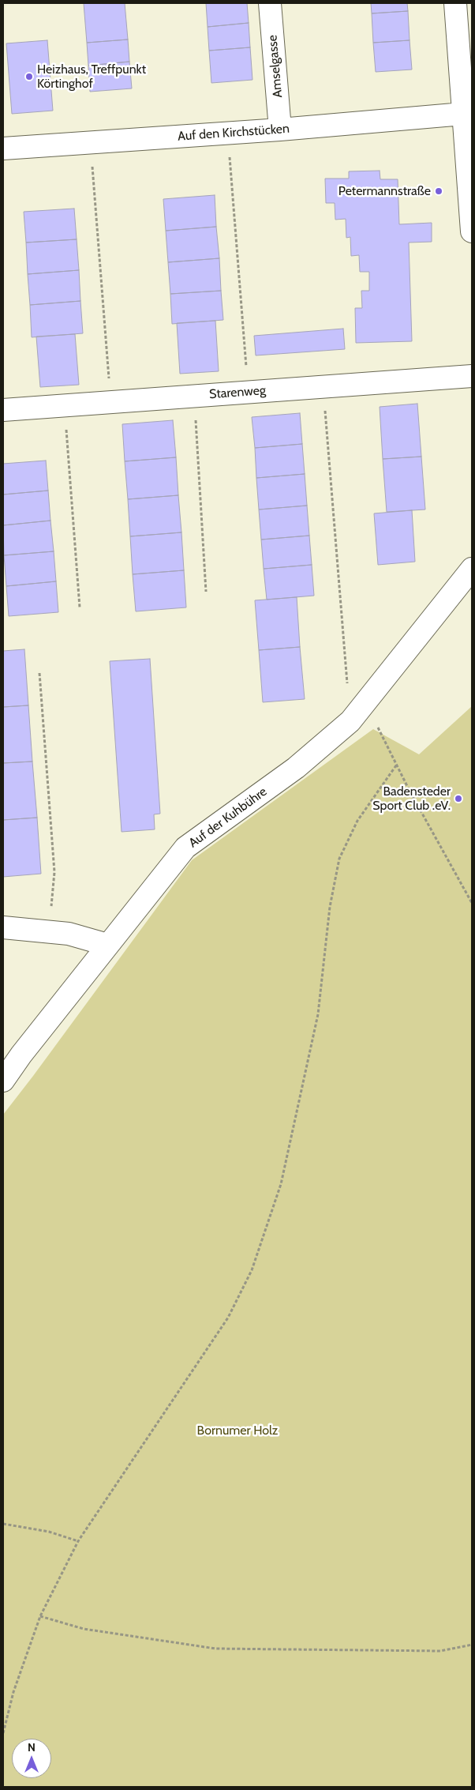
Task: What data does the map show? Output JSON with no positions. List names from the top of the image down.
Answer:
{
  "streets": {
    "street": [
      "Amselgasse",
      "Auf den Kirchstücken",
      "Starenweg",
      "Auf der Kuhbühre"
    ]
  },
  "crossings": [
    ["Amselgasse", "Auf den Kirchstücken"]
  ],
  "parks": ["Bornumer Holz"],
  "places": ["Heizhaus, Treffpunkt Körtinghof", "Petermannstraße", "Badensteder Sport Club .eV."],
  "north": "top"
}
